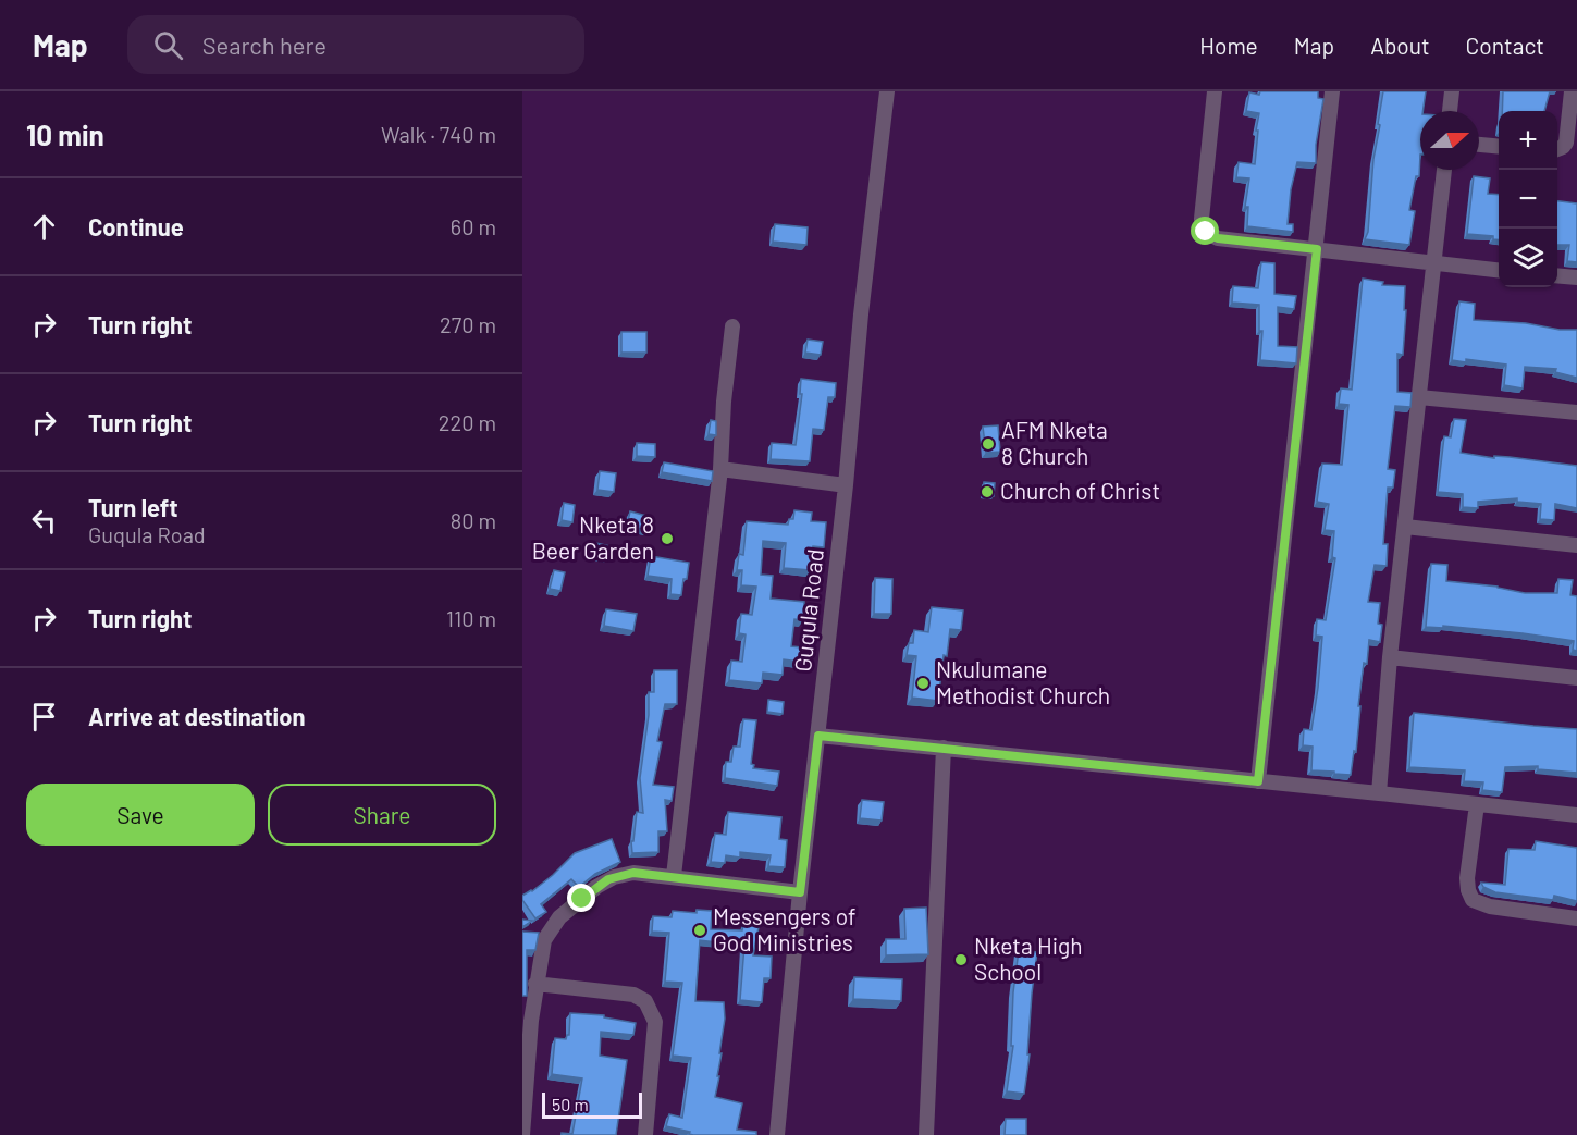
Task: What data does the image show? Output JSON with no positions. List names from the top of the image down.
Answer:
{
  "streets": {
    "street": ["Guqula Road"]
  },
  "places": [
    "AFM Nketa 8 Church",
    "Church of Christ",
    "Nketa 8 Beer Garden",
    "Nkulumane Methodist Church",
    "Messengers of God Ministries",
    "Nketa High School"
  ],
  "scale_bar": "50 m",
  "north": "right",
  "page": {
    "header": "Map",
    "search": "Search here",
    "nav": [
      "Home",
      "Map",
      "About",
      "Contact"
    ],
    "heading": ["10 min", "Walk · 740 m"],
    "map_buttons": ["+", "−"],
    "list": [
      ["Continue", "60 m"],
      ["Turn right", "270 m"],
      ["Turn right", "220 m"],
      ["Turn left", "Guqula Road", "80 m"],
      ["Turn right", "110 m"],
      "Arrive at destination"
    ],
    "buttons": ["Save", "Share"],
    "scale": "50 m"
  }
}
